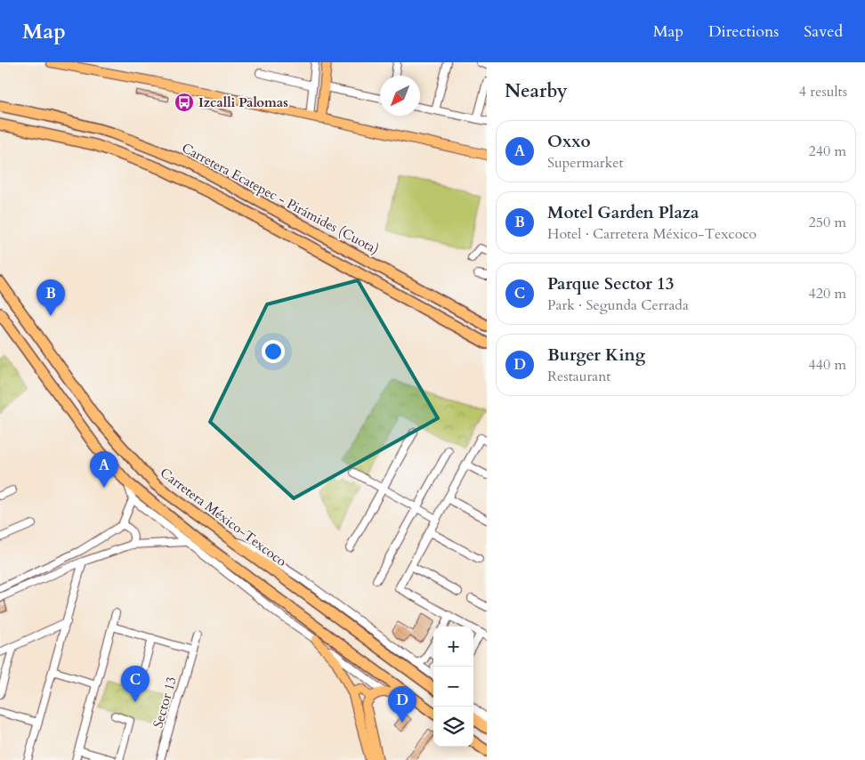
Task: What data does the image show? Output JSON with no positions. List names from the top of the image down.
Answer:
{
  "streets": {
    "highway": ["Carretera Ecatepec - Pirámides (Cuota)", "Carretera México-Texcoco"],
    "street": ["Sector 13"]
  },
  "places": {
    "bus stop": ["Izcalli Palomas"]
  },
  "north": "bottom left",
  "page": {
    "header": "Map",
    "nav": ["Map", "Directions", "Saved"],
    "heading": ["Nearby", "4 results"],
    "list": [
      {
        "mark": "A",
        "name": "Oxxo",
        "note": "Supermarket",
        "value": "240 m"
      },
      {
        "mark": "B",
        "name": "Motel Garden Plaza",
        "note": "Hotel · Carretera México-Texcoco",
        "value": "250 m"
      },
      {
        "mark": "C",
        "name": "Parque Sector 13",
        "note": "Park · Segunda Cerrada",
        "value": "420 m"
      },
      {
        "mark": "D",
        "name": "Burger King",
        "note": "Restaurant",
        "value": "440 m"
      }
    ],
    "pins": [
      "B",
      "A",
      "C",
      "D"
    ],
    "map_buttons": ["+", "−"]
  }
}
